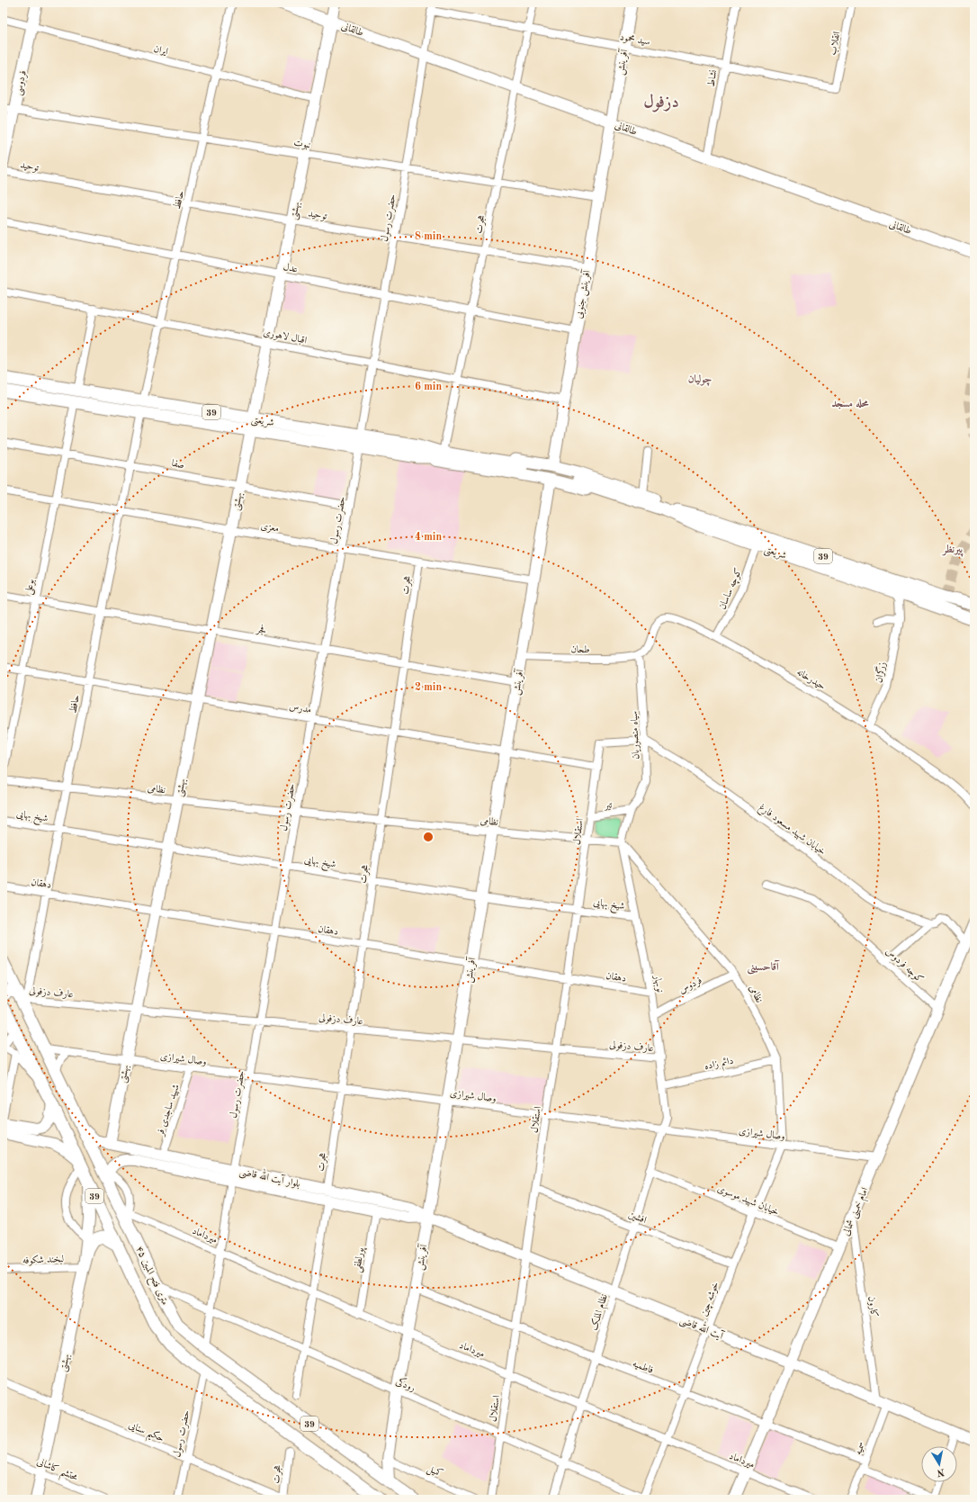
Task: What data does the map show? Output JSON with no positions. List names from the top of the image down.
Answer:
{
  "streets": {
    "main road": [
      "طالقانی",
      "آفرینش",
      "فردوسی",
      "بهشتی",
      "آفرینش جنوبی",
      "39",
      "شریعتی",
      "بلوار آیت الله قاضی",
      "امام خمینی شمالی",
      "۴۵ متری فتح المبین",
      "آیت الله قاضی"
    ],
    "street": [
      "سید محمود",
      "انقلاب",
      "ایران",
      "نشاط",
      "نبوت",
      "توحید",
      "حافظ",
      "حضرت رسول",
      "هجرت",
      "عدل",
      "اقبال لاهوری",
      "صفا",
      "معزی",
      "بوعلی",
      "کوچه ساسان",
      "فجر",
      "طحان",
      "زرگران",
      "حیدرخانه",
      "مدرس",
      "سیاه منصوریان",
      "نظامی",
      "تیر",
      "شیخ بهایی",
      "خیابان شهید مسعود فارغ",
      "استقلال",
      "دهقان",
      "کوچه فردوس",
      "نوبهار",
      "فردوس",
      "عارف دزفولی",
      "وصال شیرازی",
      "دائم زاده",
      "شهید ساجدی فر",
      "خیابان شهید موسوی",
      "افشین",
      "میرداماد",
      "لبخند شکوفه",
      "پورلطفی",
      "خوشه چین",
      "کارون",
      "نظام الملک",
      "فاطمیه",
      "رودکی",
      "حکیم سنایی",
      "سمیه",
      "محتشم کاشانی",
      "کمیل"
    ]
  },
  "crossings": [
    ["طالقانی", "آفرینش"],
    ["طالقانی", "نشاط"],
    ["طالقانی", "بهشتی"],
    ["طالقانی", "حضرت رسول"],
    ["طالقانی", "هجرت"],
    ["طالقانی", "آفرینش جنوبی"],
    ["سید محمود", "انقلاب"],
    ["سید محمود", "آفرینش"],
    ["سید محمود", "نشاط"],
    ["سید محمود", "حضرت رسول"],
    ["سید محمود", "هجرت"],
    ["ایران", "فردوسی"],
    ["ایران", "حافظ"],
    ["ایران", "بهشتی"],
    ["آفرینش", "آفرینش جنوبی"],
    ["آفرینش", "معزی"],
    ["آفرینش", "فجر"],
    ["آفرینش", "طحان"],
    ["آفرینش", "مدرس"],
    ["آفرینش", "نظامی"],
    ["آفرینش", "شیخ بهایی"],
    ["آفرینش", "دهقان"],
    ["آفرینش", "عارف دزفولی"],
    ["آفرینش", "وصال شیرازی"],
    ["آفرینش", "بلوار آیت الله قاضی"],
    ["آفرینش", "میرداماد"],
    ["آفرینش", "۴۵ متری فتح المبین"],
    ["آفرینش", "آیت الله قاضی"],
    ["آفرینش", "فاطمیه"],
    ["آفرینش", "رودکی"],
    ["آفرینش", "کمیل"],
    ["فردوسی", "نبوت"],
    ["نبوت", "حافظ"],
    ["نبوت", "بهشتی"],
    ["نبوت", "حضرت رسول"],
    ["نبوت", "هجرت"],
    ["نبوت", "آفرینش جنوبی"],
    ["توحید", "حافظ"],
    ["توحید", "بهشتی"],
    ["توحید", "حضرت رسول"],
    ["توحید", "هجرت"],
    ["توحید", "آفرینش جنوبی"],
    ["حافظ", "عدل"],
    ["حافظ", "اقبال لاهوری"],
    ["حافظ", "شریعتی"],
    ["حافظ", "صفا"],
    ["حافظ", "معزی"],
    ["حافظ", "فجر"],
    ["حافظ", "مدرس"],
    ["حافظ", "نظامی"],
    ["حافظ", "شیخ بهایی"],
    ["حافظ", "دهقان"],
    ["حافظ", "عارف دزفولی"],
    ["حافظ", "۴۵ متری فتح المبین"],
    ["بهشتی", "عدل"],
    ["بهشتی", "اقبال لاهوری"],
    ["بهشتی", "شریعتی"],
    ["بهشتی", "صفا"],
    ["بهشتی", "معزی"],
    ["بهشتی", "فجر"],
    ["بهشتی", "مدرس"],
    ["بهشتی", "نظامی"],
    ["بهشتی", "شیخ بهایی"],
    ["بهشتی", "دهقان"],
    ["بهشتی", "عارف دزفولی"],
    ["بهشتی", "وصال شیرازی"],
    ["بهشتی", "بلوار آیت الله قاضی"],
    ["بهشتی", "لبخند شکوفه"],
    ["بهشتی", "۴۵ متری فتح المبین"],
    ["بهشتی", "حکیم سنایی"],
    ["بهشتی", "محتشم کاشانی"],
    ["حضرت رسول", "عدل"],
    ["حضرت رسول", "اقبال لاهوری"],
    ["حضرت رسول", "شریعتی"],
    ["حضرت رسول", "صفا"],
    ["حضرت رسول", "معزی"],
    ["حضرت رسول", "فجر"],
    ["حضرت رسول", "مدرس"],
    ["حضرت رسول", "نظامی"],
    ["حضرت رسول", "شیخ بهایی"],
    ["حضرت رسول", "دهقان"],
    ["حضرت رسول", "عارف دزفولی"],
    ["حضرت رسول", "وصال شیرازی"],
    ["حضرت رسول", "بلوار آیت الله قاضی"],
    ["حضرت رسول", "میرداماد"],
    ["حضرت رسول", "۴۵ متری فتح المبین"],
    ["حضرت رسول", "رودکی"],
    ["حضرت رسول", "حکیم سنایی"],
    ["هجرت", "عدل"],
    ["هجرت", "اقبال لاهوری"],
    ["هجرت", "معزی"],
    ["هجرت", "فجر"],
    ["هجرت", "مدرس"],
    ["هجرت", "نظامی"],
    ["هجرت", "شیخ بهایی"],
    ["هجرت", "دهقان"],
    ["هجرت", "عارف دزفولی"],
    ["هجرت", "وصال شیرازی"],
    ["هجرت", "بلوار آیت الله قاضی"],
    ["هجرت", "حکیم سنایی"],
    ["عدل", "آفرینش جنوبی"],
    ["آفرینش جنوبی", "اقبال لاهوری"],
    ["اقبال لاهوری", "بوعلی"],
    ["39", "شریعتی"],
    ["شریعتی", "بوعلی"],
    ["شریعتی", "کوچه ساسان"],
    ["شریعتی", "زرگران"],
    ["صفا", "بوعلی"],
    ["معزی", "بوعلی"],
    ["بوعلی", "فجر"],
    ["بوعلی", "مدرس"],
    ["کوچه ساسان", "حیدرخانه"],
    ["طحان", "حیدرخانه"],
    ["طحان", "سیاه منصوریان"],
    ["زرگران", "حیدرخانه"],
    ["حیدرخانه", "سیاه منصوریان"],
    ["مدرس", "استقلال"],
    ["سیاه منصوریان", "نظامی"],
    ["سیاه منصوریان", "تیر"],
    ["سیاه منصوریان", "خیابان شهید مسعود فارغ"],
    ["سیاه منصوریان", "استقلال"],
    ["سیاه منصوریان", "نوبهار"],
    ["نظامی", "استقلال"],
    ["نظامی", "نوبهار"],
    ["نظامی", "فردوس"],
    ["نظامی", "وصال شیرازی"],
    ["نظامی", "دائم زاده"],
    ["نظامی", "خوشه چین"],
    ["تیر", "استقلال"],
    ["شیخ بهایی", "استقلال"],
    ["شیخ بهایی", "نوبهار"],
    ["خیابان شهید مسعود فارغ", "استقلال"],
    ["استقلال", "دهقان"],
    ["استقلال", "عارف دزفولی"],
    ["استقلال", "وصال شیرازی"],
    ["استقلال", "افشین"],
    ["استقلال", "میرداماد"],
    ["استقلال", "آیت الله قاضی"],
    ["استقلال", "فاطمیه"],
    ["استقلال", "رودکی"],
    ["دهقان", "نوبهار"],
    ["کوچه فردوس", "امام خمینی شمالی"],
    ["نوبهار", "فردوس"],
    ["نوبهار", "عارف دزفولی"],
    ["نوبهار", "وصال شیرازی"],
    ["نوبهار", "دائم زاده"],
    ["نوبهار", "نظام الملک"],
    ["عارف دزفولی", "۴۵ متری فتح المبین"],
    ["وصال شیرازی", "شهید ساجدی فر"],
    ["وصال شیرازی", "امام خمینی شمالی"],
    ["وصال شیرازی", "۴۵ متری فتح المبین"],
    ["وصال شیرازی", "خوشه چین"],
    ["وصال شیرازی", "نظام الملک"],
    ["شهید ساجدی فر", "بلوار آیت الله قاضی"],
    ["بلوار آیت الله قاضی", "پورلطفی"],
    ["بلوار آیت الله قاضی", "۴۵ متری فتح المبین"],
    ["بلوار آیت الله قاضی", "آیت الله قاضی"],
    ["خیابان شهید موسوی", "امام خمینی شمالی"],
    ["خیابان شهید موسوی", "خوشه چین"],
    ["خیابان شهید موسوی", "نظام الملک"],
    ["امام خمینی شمالی", "میرداماد"],
    ["امام خمینی شمالی", "کارون"],
    ["امام خمینی شمالی", "آیت الله قاضی"],
    ["امام خمینی شمالی", "فاطمیه"],
    ["افشین", "خوشه چین"],
    ["افشین", "نظام الملک"],
    ["میرداماد", "پورلطفی"],
    ["میرداماد", "۴۵ متری فتح المبین"],
    ["میرداماد", "خوشه چین"],
    ["میرداماد", "نظام الملک"],
    ["۴۵ متری فتح المبین", "رودکی"],
    ["خوشه چین", "آیت الله قاضی"],
    ["خوشه چین", "فاطمیه"],
    ["خوشه چین", "رودکی"],
    ["کارون", "آیت الله قاضی"],
    ["کارون", "سمیه"],
    ["نظام الملک", "آیت الله قاضی"],
    ["نظام الملک", "فاطمیه"],
    ["نظام الملک", "رودکی"],
    ["آیت الله قاضی", "سمیه"],
    ["فاطمیه", "سمیه"]
  ],
  "districts": [
    "دزفول",
    "چولیان",
    "محله مسجد",
    "پیرنظر",
    "آقاحسینی"
  ],
  "north": "bottom",
  "rings": [
    "8 min",
    "6 min",
    "4 min",
    "2 min"
  ]
}
